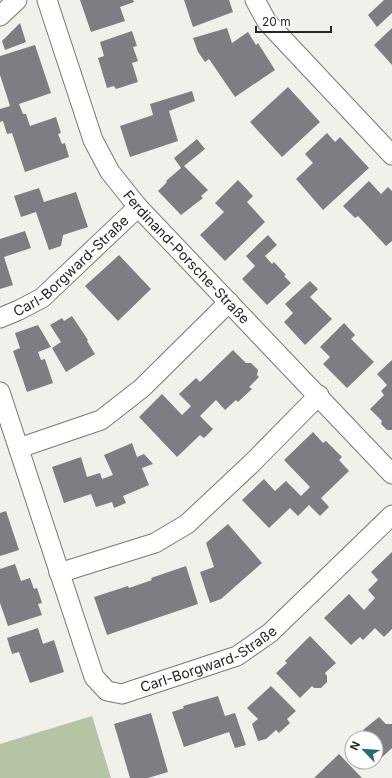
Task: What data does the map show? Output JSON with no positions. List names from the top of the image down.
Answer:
{
  "streets": {
    "street": ["Ferdinand-Porsche-Straße", "Carl-Borgward-Straße"]
  },
  "crossings": [
    ["Ferdinand-Porsche-Straße", "Carl-Borgward-Straße"]
  ],
  "scale_bar": "20 m",
  "north": "top left"
}
